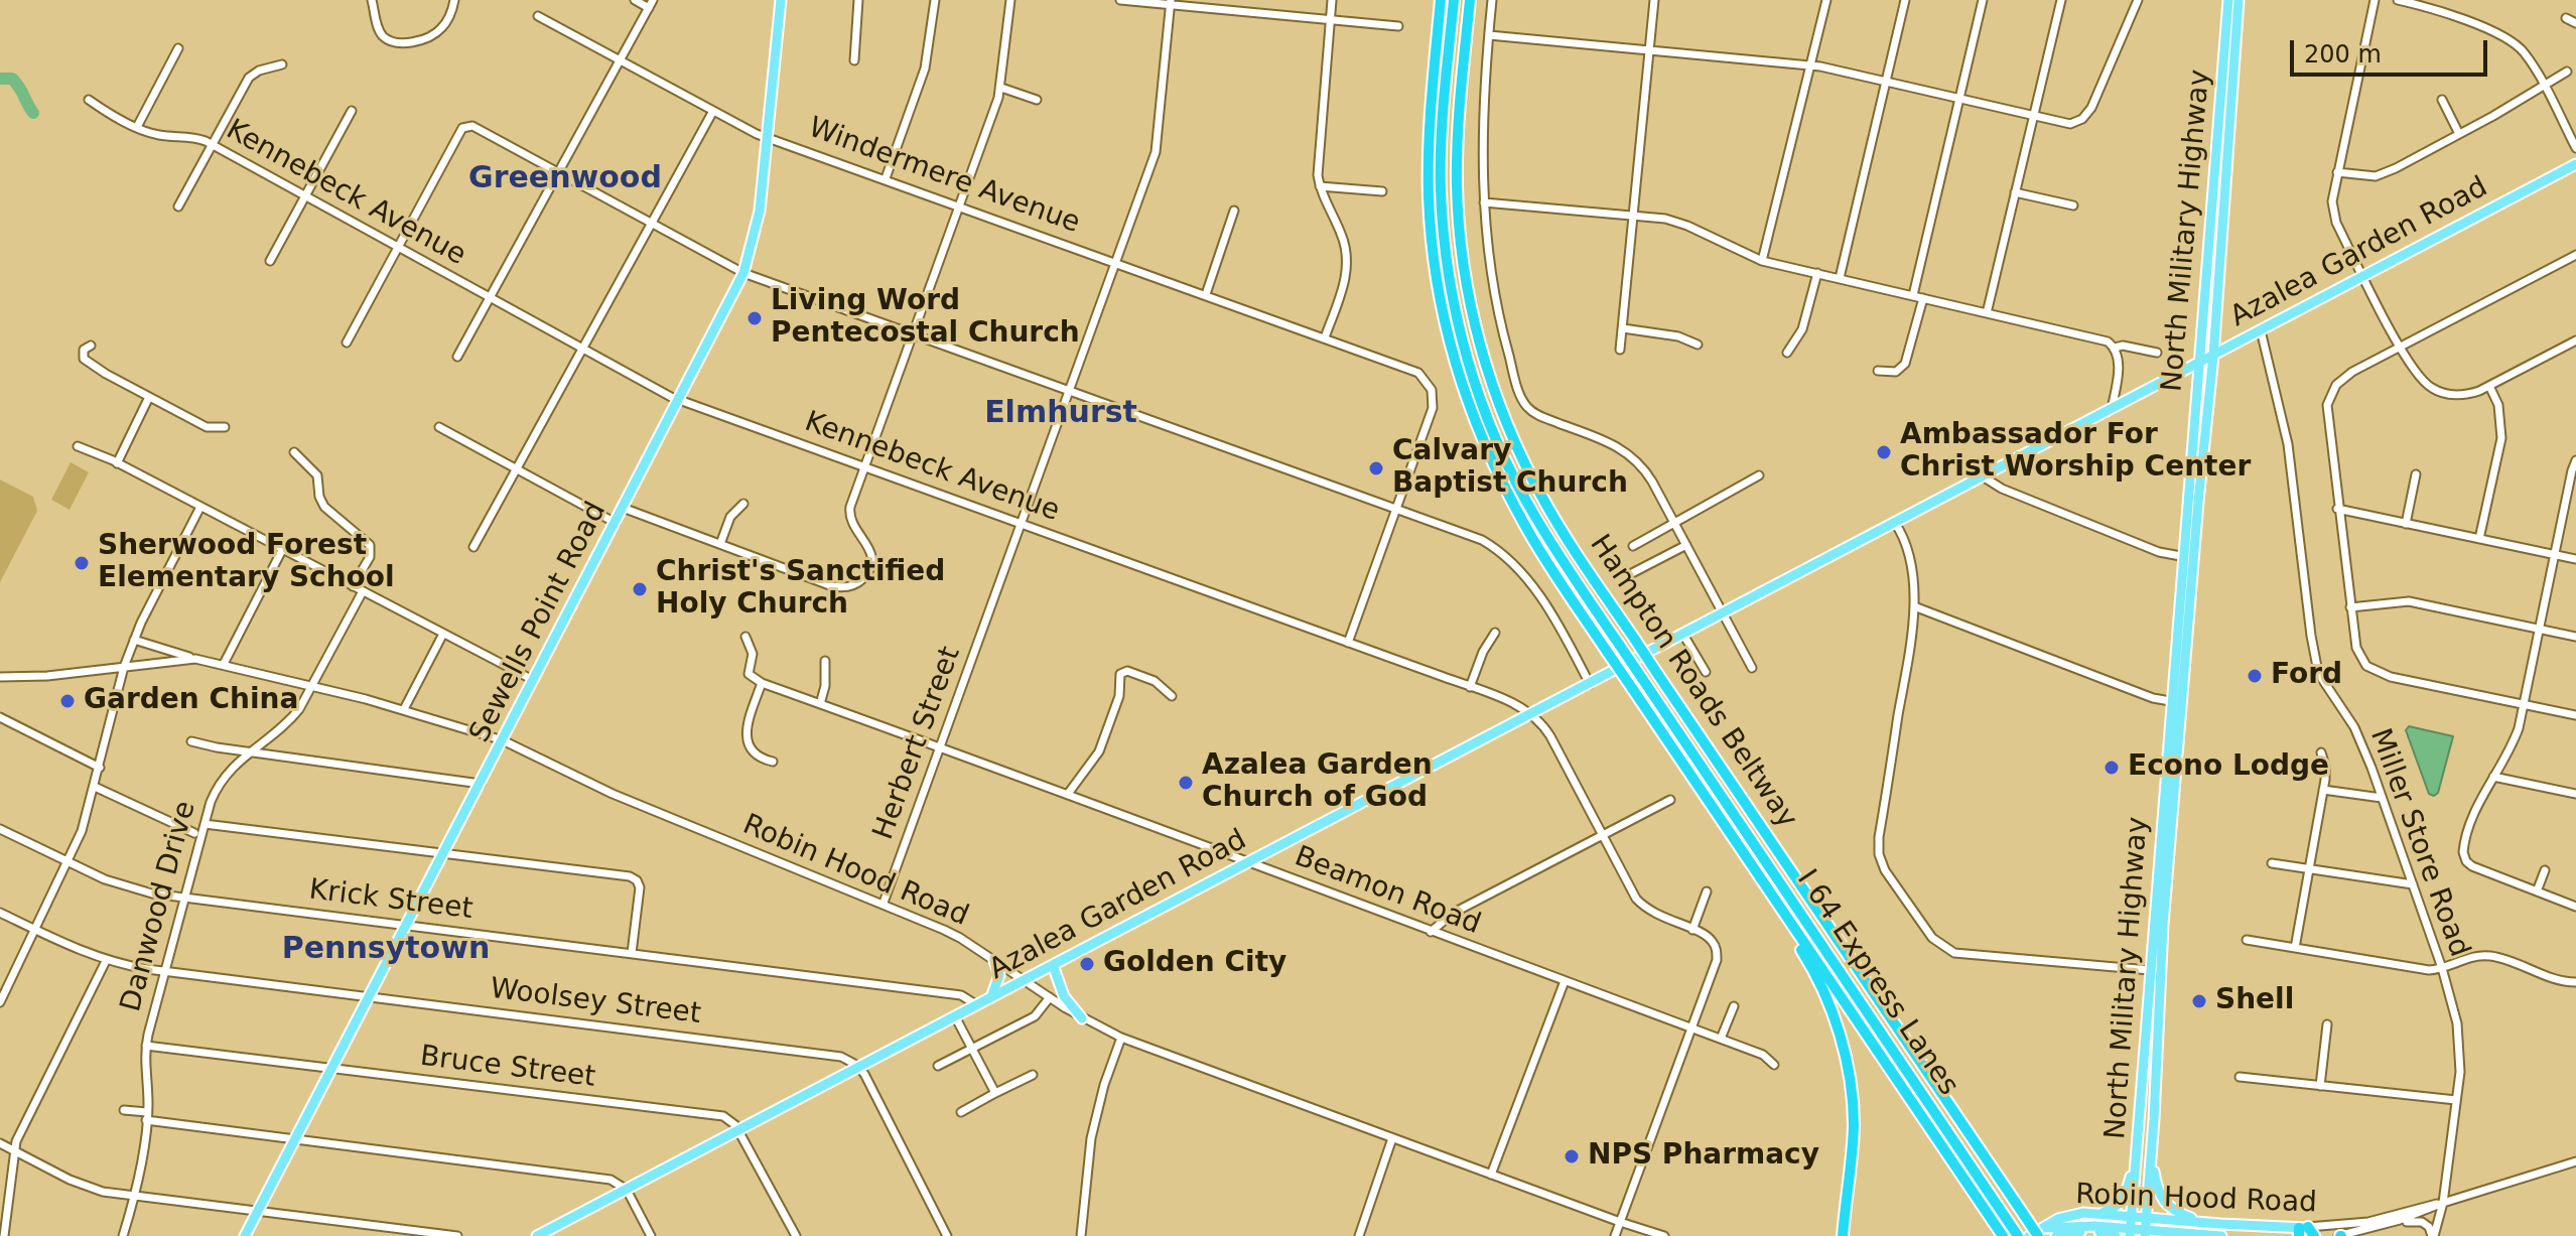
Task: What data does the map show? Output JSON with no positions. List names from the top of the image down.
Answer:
{
  "streets": {
    "highway": ["Hampton Roads Beltway", "I 64 Express Lanes"],
    "main road": [
      "North Military Highway",
      "Azalea Garden Road",
      "Sewells Point Road",
      "Robin Hood Road"
    ],
    "street": [
      "Windermere Avenue",
      "Kennebeck Avenue",
      "Herbert Street",
      "Miller Store Road",
      "Beamon Road",
      "Krick Street",
      "Danwood Drive",
      "Woolsey Street",
      "Bruce Street"
    ]
  },
  "crossings": [
    ["Windermere Avenue", "Sewells Point Road"],
    ["Windermere Avenue", "Herbert Street"],
    ["Kennebeck Avenue", "Azalea Garden Road"],
    ["Kennebeck Avenue", "Sewells Point Road"],
    ["Kennebeck Avenue", "Herbert Street"],
    ["North Military Highway", "Azalea Garden Road"],
    ["North Military Highway", "Robin Hood Road"],
    ["Azalea Garden Road", "Miller Store Road"],
    ["Azalea Garden Road", "Robin Hood Road"],
    ["Azalea Garden Road", "Beamon Road"],
    ["Azalea Garden Road", "Krick Street"],
    ["Azalea Garden Road", "Woolsey Street"],
    ["Azalea Garden Road", "Bruce Street"],
    ["Sewells Point Road", "Robin Hood Road"],
    ["Sewells Point Road", "Krick Street"],
    ["Sewells Point Road", "Woolsey Street"],
    ["Sewells Point Road", "Bruce Street"],
    ["Hampton Roads Beltway", "Robin Hood Road"],
    ["Herbert Street", "Robin Hood Road"],
    ["Herbert Street", "Beamon Road"],
    ["Miller Store Road", "Robin Hood Road"],
    ["Robin Hood Road", "Danwood Drive"],
    ["Krick Street", "Danwood Drive"],
    ["Danwood Drive", "Woolsey Street"],
    ["Danwood Drive", "Bruce Street"]
  ],
  "districts": ["Greenwood", "Elmhurst", "Pennsytown"],
  "places": [
    "Living Word Pentecostal Church",
    "Ambassador For Christ Worship Center",
    "Calvary Baptist Church",
    "Sherwood Forest Elementary School",
    "Christ's Sanctified Holy Church",
    "Ford",
    "Garden China",
    "Econo Lodge",
    "Azalea Garden Church of God",
    "Golden City",
    "Shell",
    "NPS Pharmacy"
  ],
  "scale_bar": "200 m"
}
